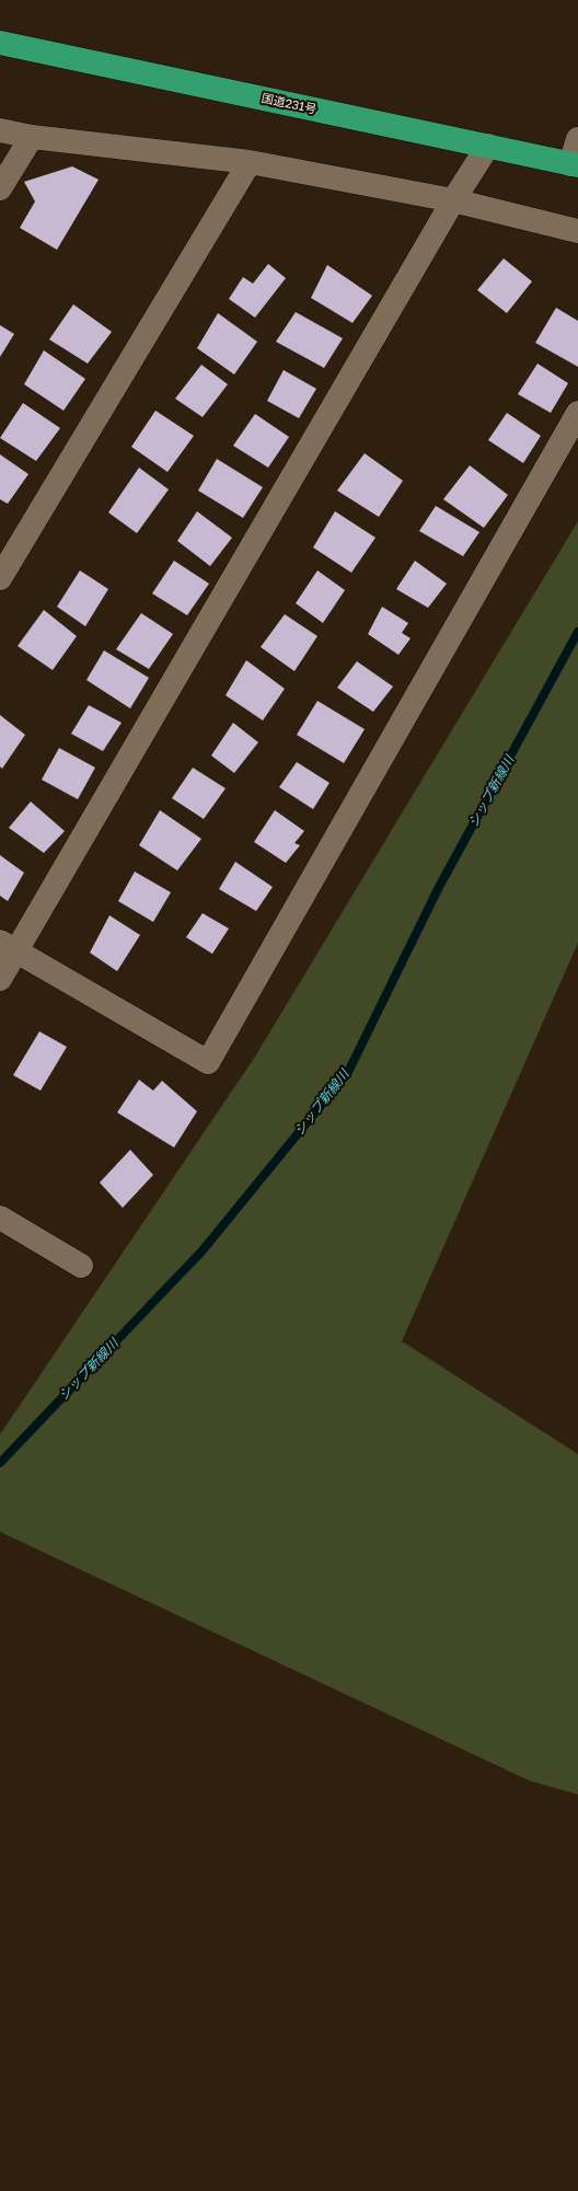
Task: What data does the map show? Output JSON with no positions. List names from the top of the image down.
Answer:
{
  "streets": {
    "highway": ["国道231号"]
  },
  "water": ["シップ新線川"]
}
